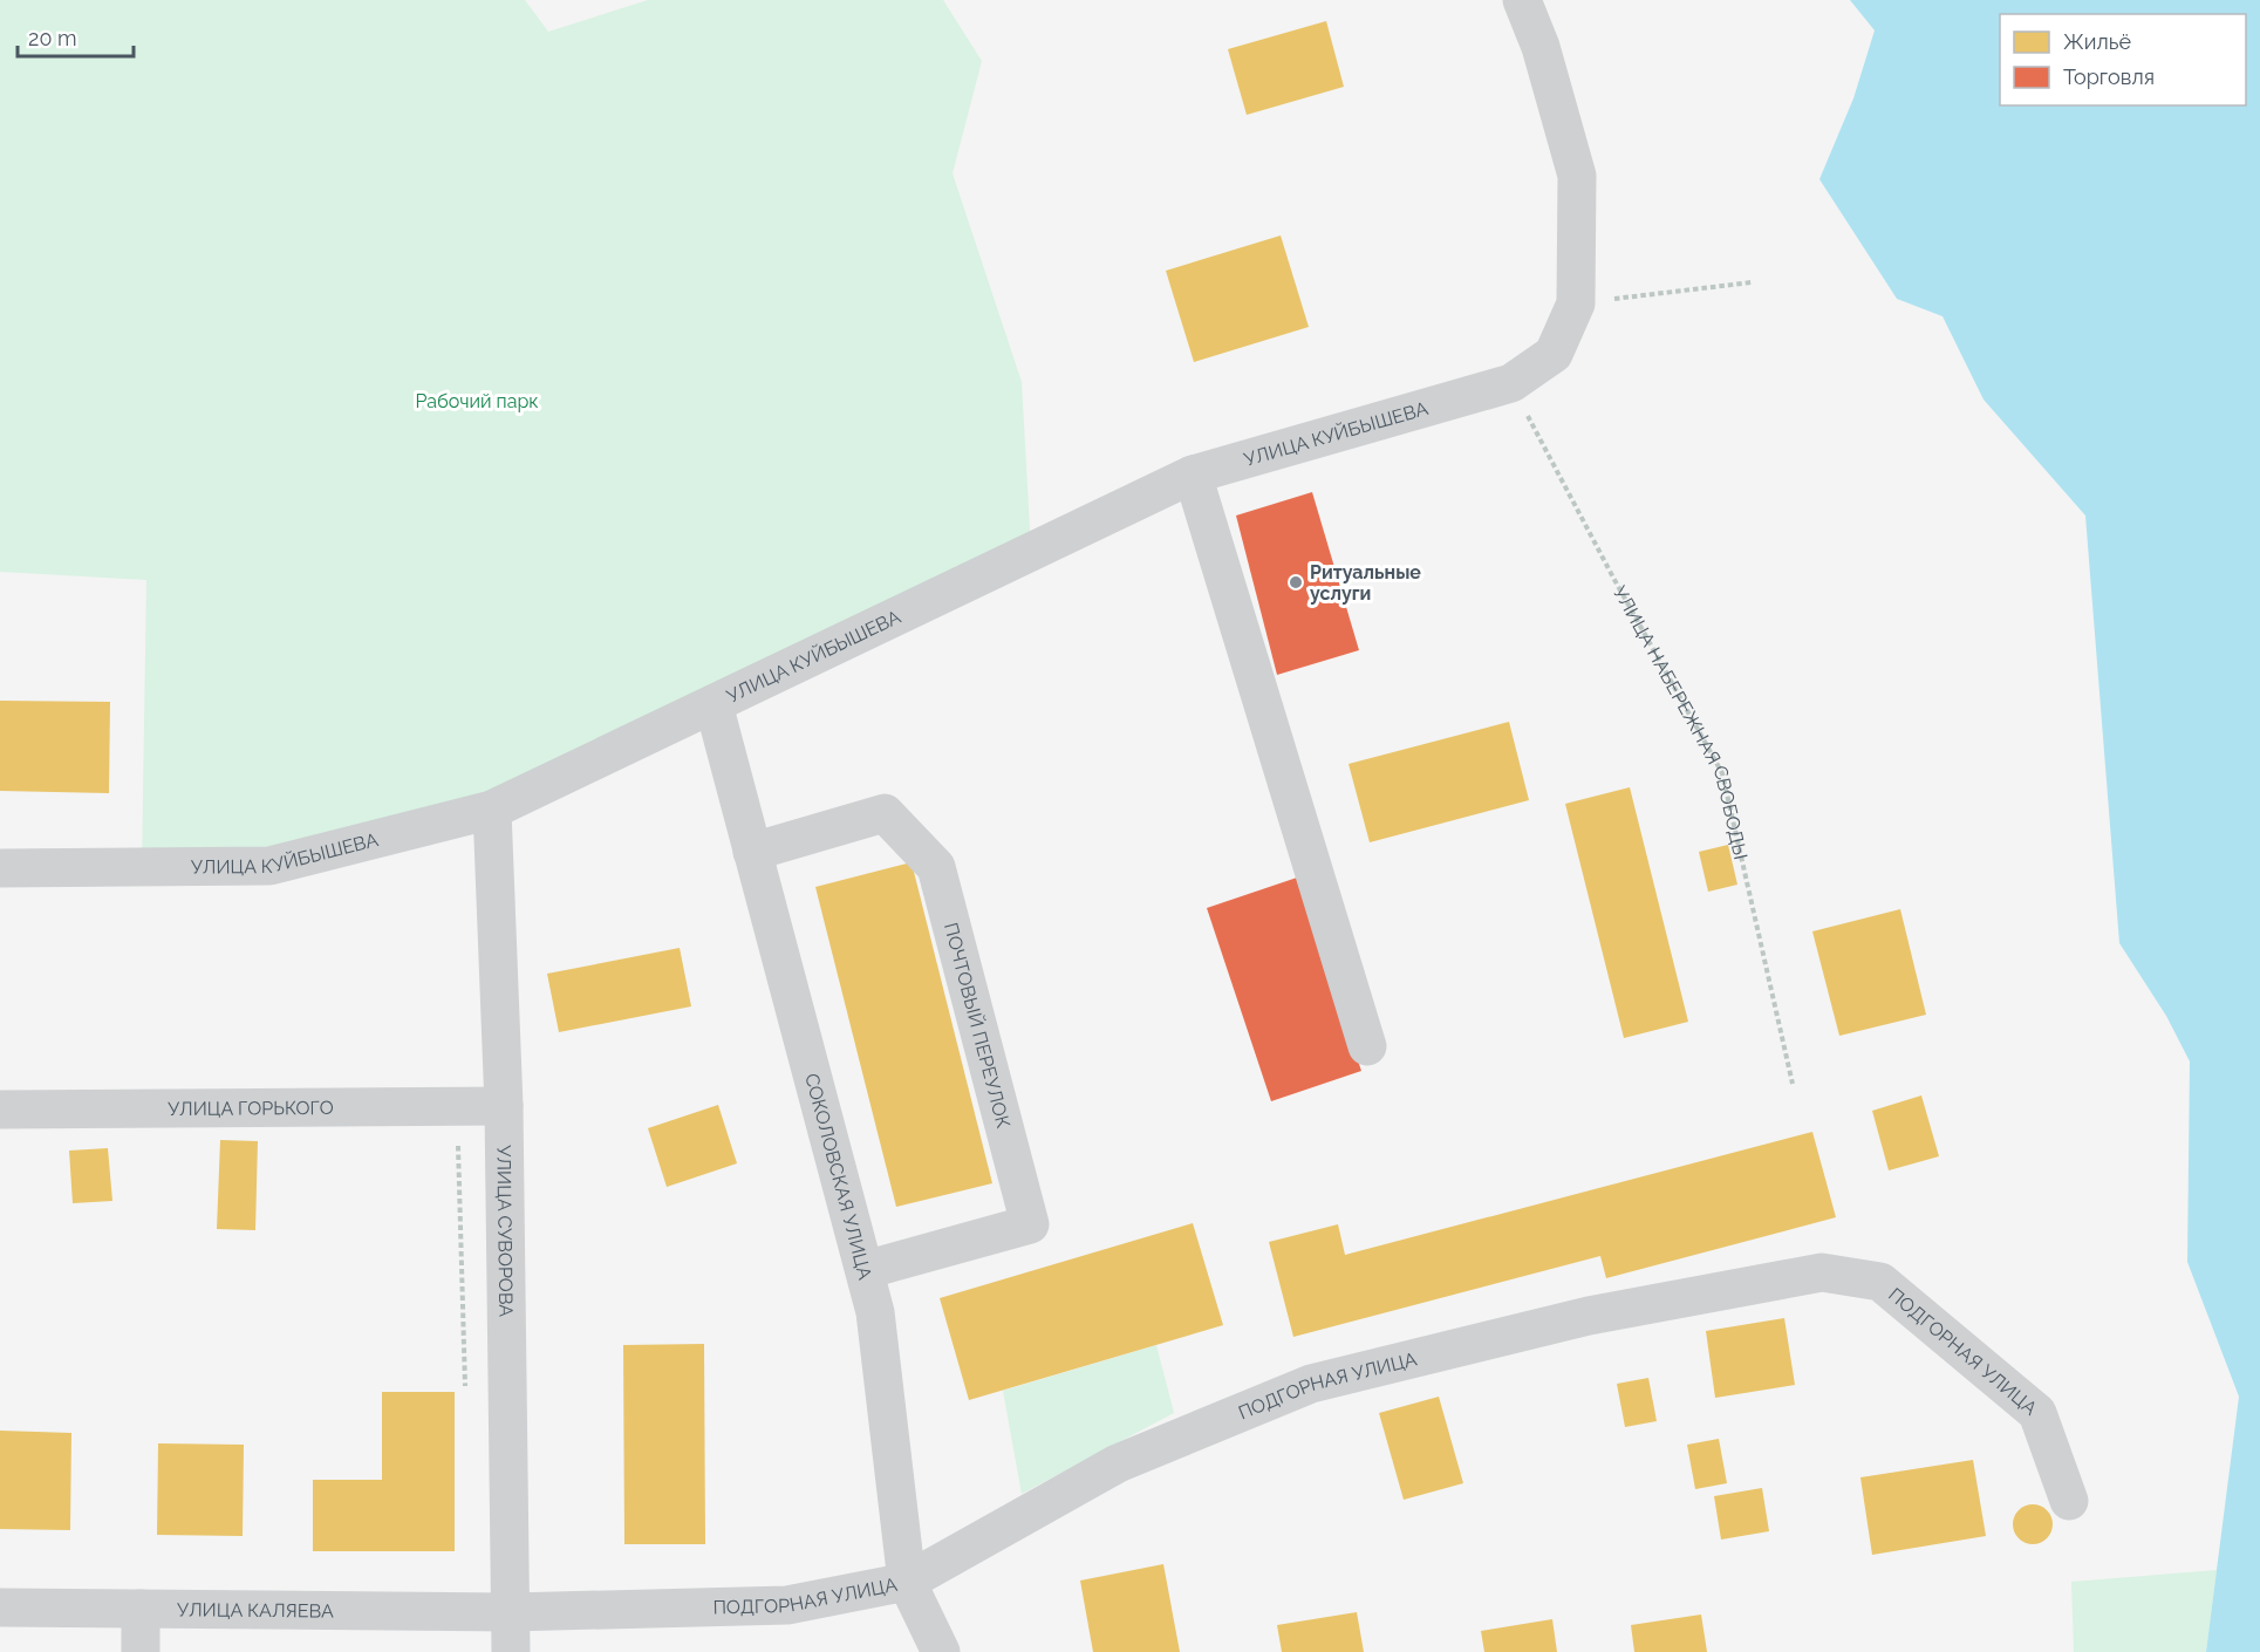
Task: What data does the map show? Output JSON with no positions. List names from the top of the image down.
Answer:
{
  "streets": {
    "street": [
      "УЛИЦА КУЙБЫШЕВА",
      "ПОЧТОВЫЙ ПЕРЕУЛОК",
      "УЛИЦА ГОРЬКОГО",
      "СОКОЛОВСКАЯ УЛИЦА",
      "УЛИЦА СУВОРОВА",
      "ПОДГОРНАЯ УЛИЦА",
      "УЛИЦА КАЛЯЕВА"
    ],
    "path": ["УЛИЦА НАБЕРЕЖНАЯ СВОБОДЫ"]
  },
  "crossings": [
    ["УЛИЦА КУЙБЫШЕВА", "УЛИЦА НАБЕРЕЖНАЯ СВОБОДЫ"],
    ["УЛИЦА КУЙБЫШЕВА", "СОКОЛОВСКАЯ УЛИЦА"],
    ["УЛИЦА КУЙБЫШЕВА", "УЛИЦА СУВОРОВА"],
    ["ПОЧТОВЫЙ ПЕРЕУЛОК", "СОКОЛОВСКАЯ УЛИЦА"],
    ["УЛИЦА ГОРЬКОГО", "УЛИЦА СУВОРОВА"],
    ["СОКОЛОВСКАЯ УЛИЦА", "ПОДГОРНАЯ УЛИЦА"],
    ["УЛИЦА СУВОРОВА", "ПОДГОРНАЯ УЛИЦА"],
    ["УЛИЦА СУВОРОВА", "УЛИЦА КАЛЯЕВА"],
    ["ПОДГОРНАЯ УЛИЦА", "УЛИЦА КАЛЯЕВА"]
  ],
  "parks": ["Рабочий парк"],
  "places": ["Ритуальные услуги"],
  "legend": ["Жильё", "Торговля"],
  "scale_bar": "20 m"
}
